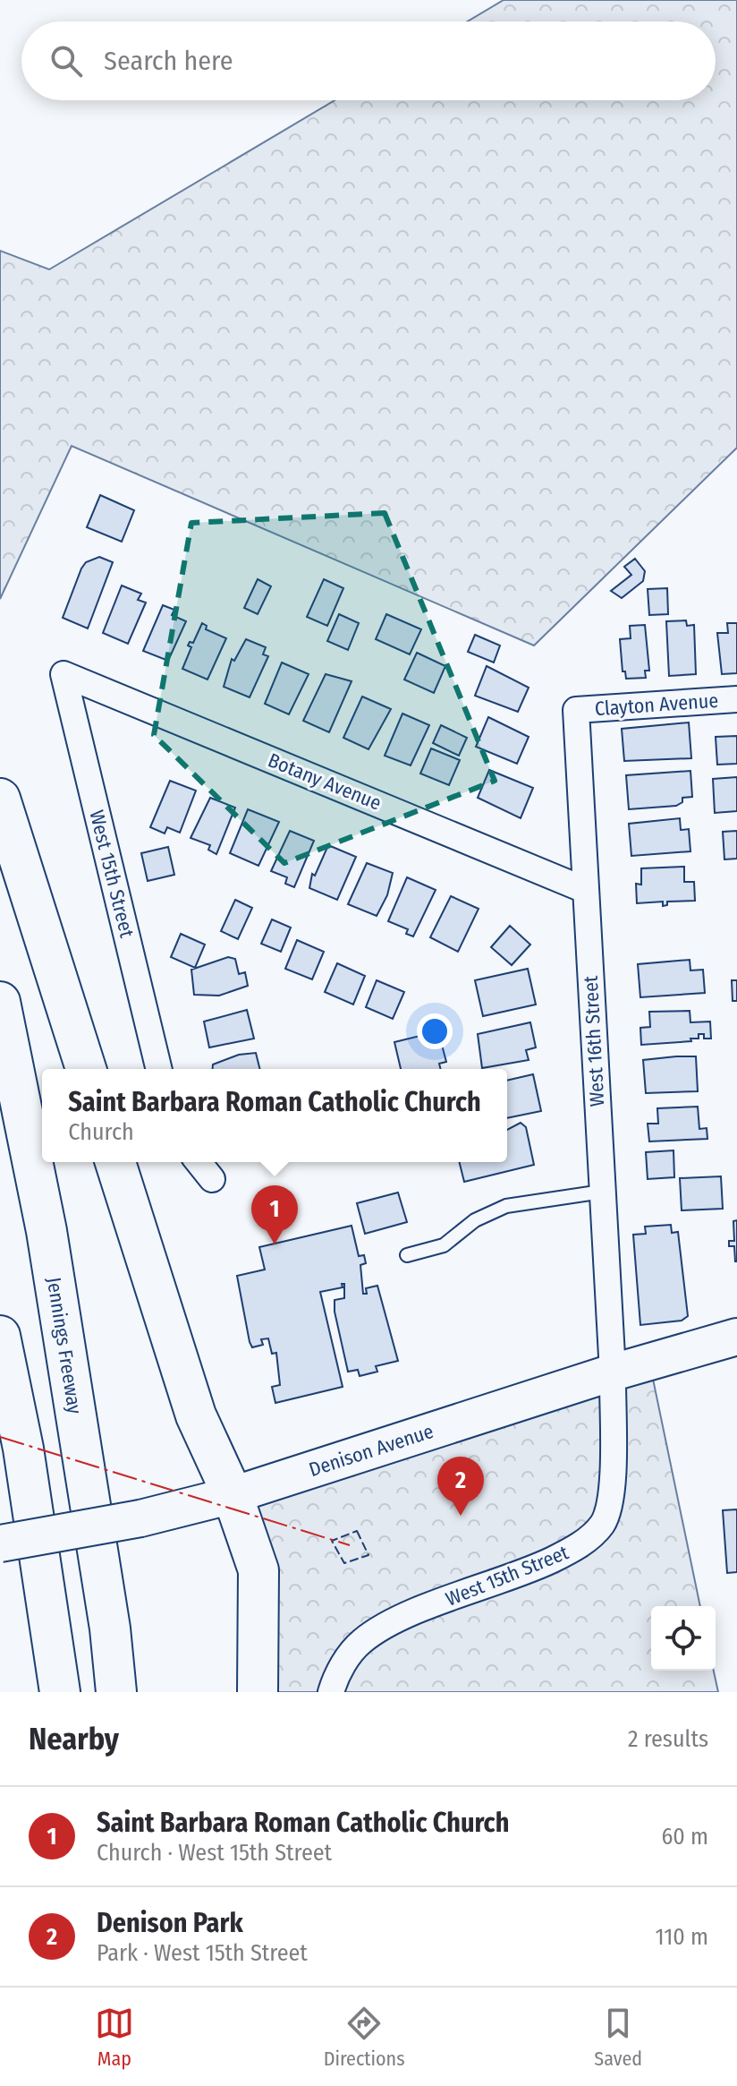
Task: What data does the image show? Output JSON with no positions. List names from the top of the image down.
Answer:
{
  "streets": {
    "highway": ["Jennings Freeway"],
    "main road": ["Denison Avenue"],
    "street": [
      "Clayton Avenue",
      "Botany Avenue",
      "West 15th Street",
      "West 16th Street"
    ]
  },
  "crossings": [
    ["Clayton Avenue", "West 16th Street"],
    ["Botany Avenue", "West 15th Street"],
    ["Botany Avenue", "West 16th Street"],
    ["West 15th Street", "West 16th Street"],
    ["West 15th Street", "Denison Avenue"],
    ["West 16th Street", "Denison Avenue"]
  ],
  "page": {
    "search": "Search here",
    "popup": ["Saint Barbara Roman Catholic Church", "Church"],
    "pins": ["1", "2"],
    "heading": ["Nearby", "2 results"],
    "list": [
      {
        "mark": "1",
        "name": "Saint Barbara Roman Catholic Church",
        "note": "Church · West 15th Street",
        "value": "60 m"
      },
      {
        "mark": "2",
        "name": "Denison Park",
        "note": "Park · West 15th Street",
        "value": "110 m"
      }
    ],
    "nav": ["Map", "Directions", "Saved"]
  }
}
